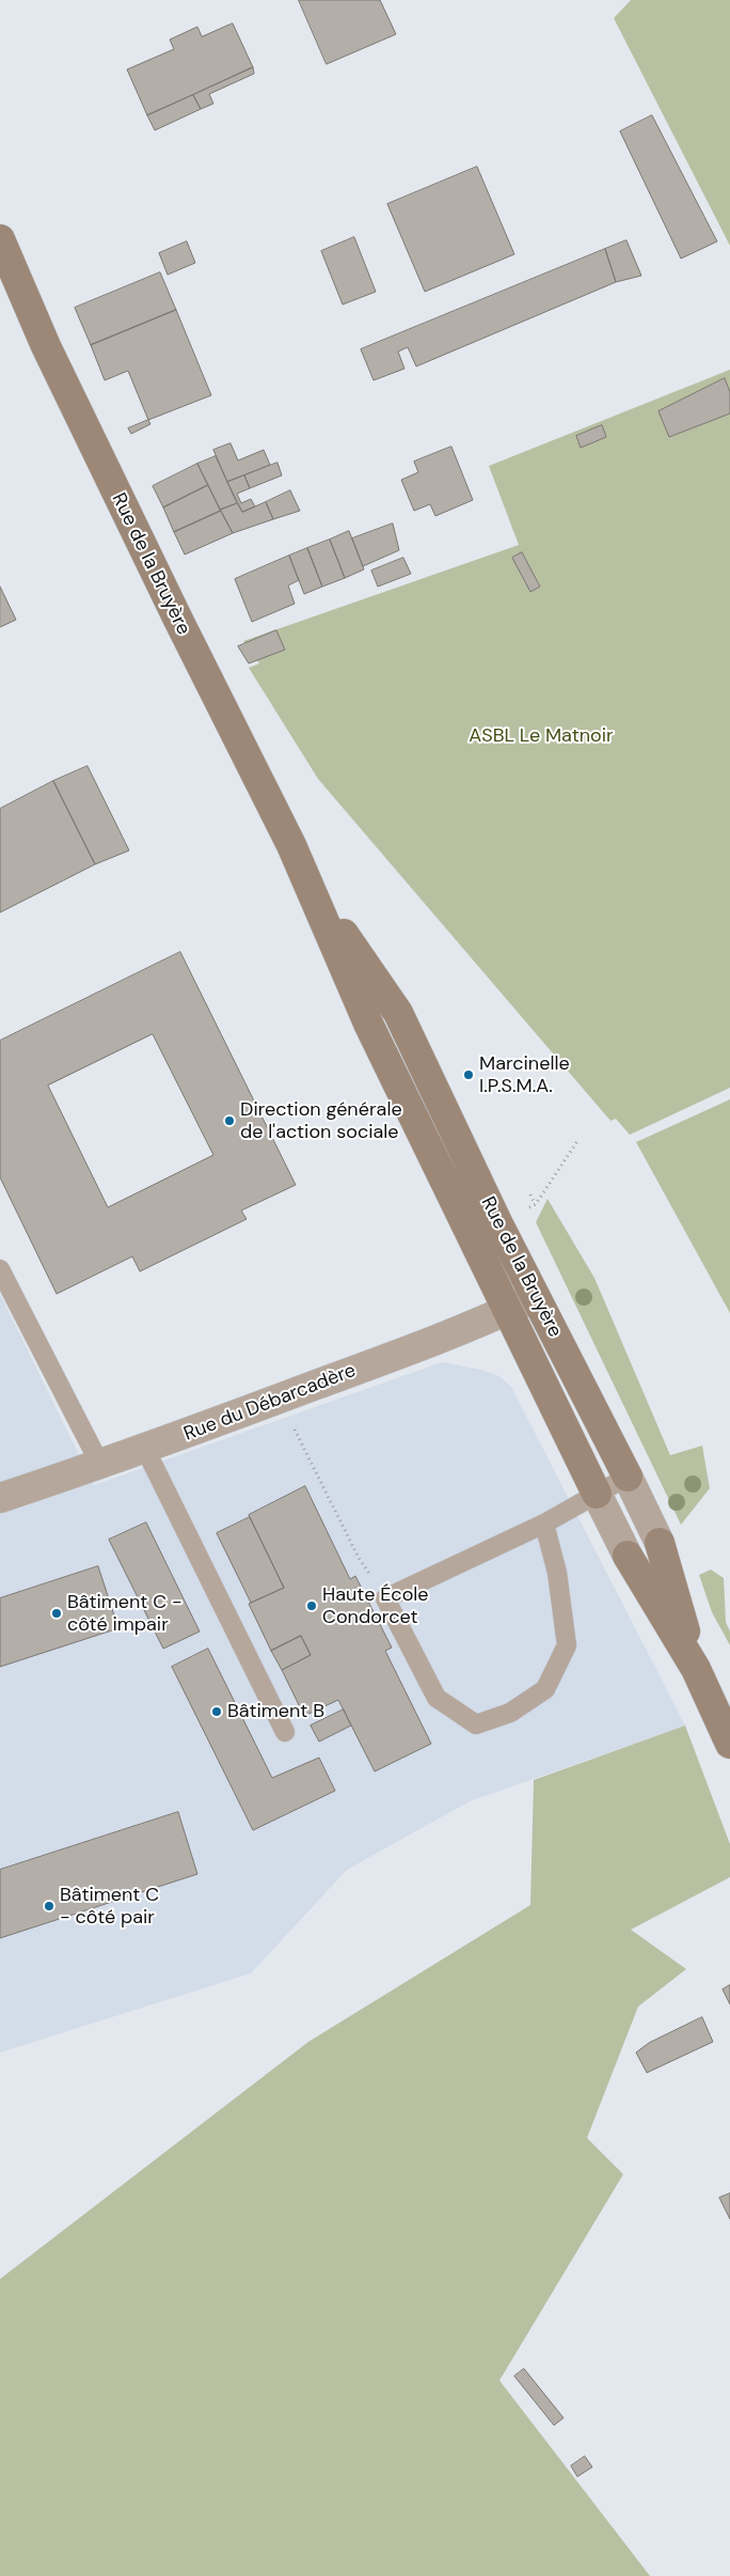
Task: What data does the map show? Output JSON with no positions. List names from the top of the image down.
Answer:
{
  "streets": {
    "street": ["Rue de la Bruyère", "Rue du Débarcadère"]
  },
  "crossings": [
    ["Rue de la Bruyère", "Rue du Débarcadère"]
  ],
  "parks": ["ASBL Le Matnoir"],
  "places": [
    "Marcinelle I.P.S.M.A.",
    "Direction générale de l'action sociale",
    "Haute École Condorcet",
    "Bâtiment C - côté impair",
    "Bâtiment B",
    "Bâtiment C - côté pair"
  ]
}
